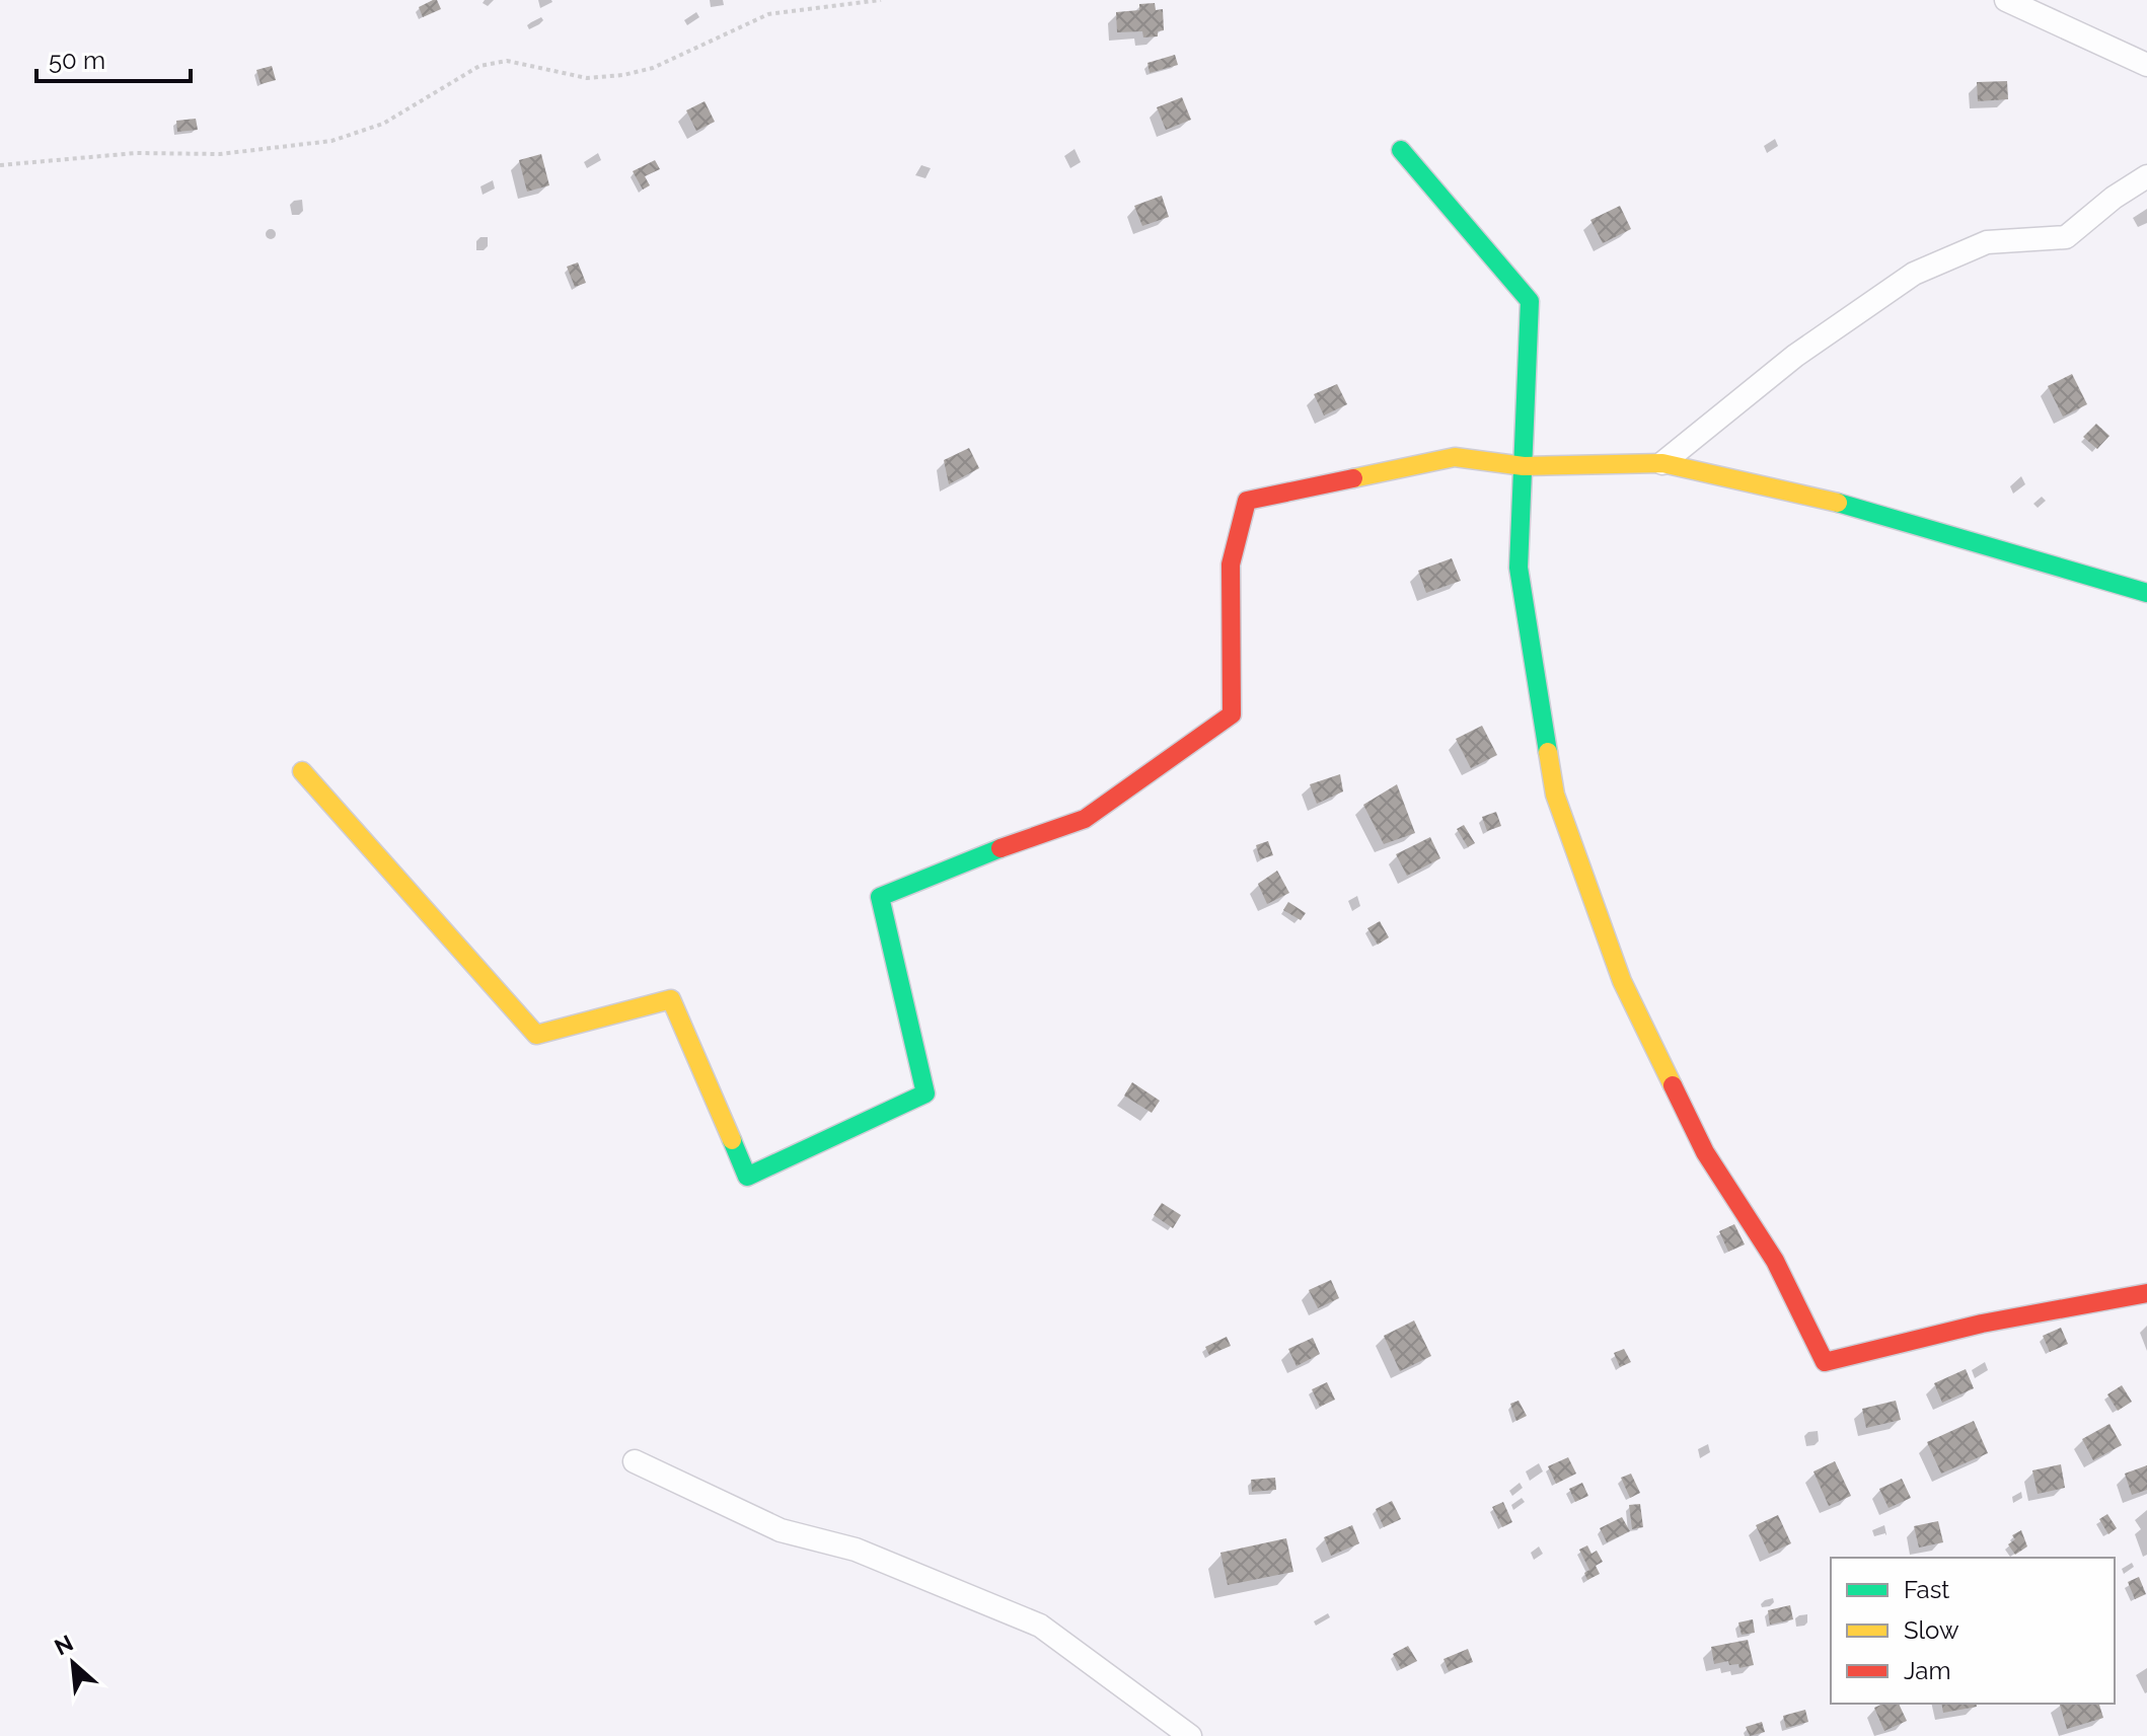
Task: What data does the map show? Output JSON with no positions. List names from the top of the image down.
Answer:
{
  "legend": ["Fast", "Slow", "Jam"],
  "scale_bar": "50 m",
  "north": "top left"
}
